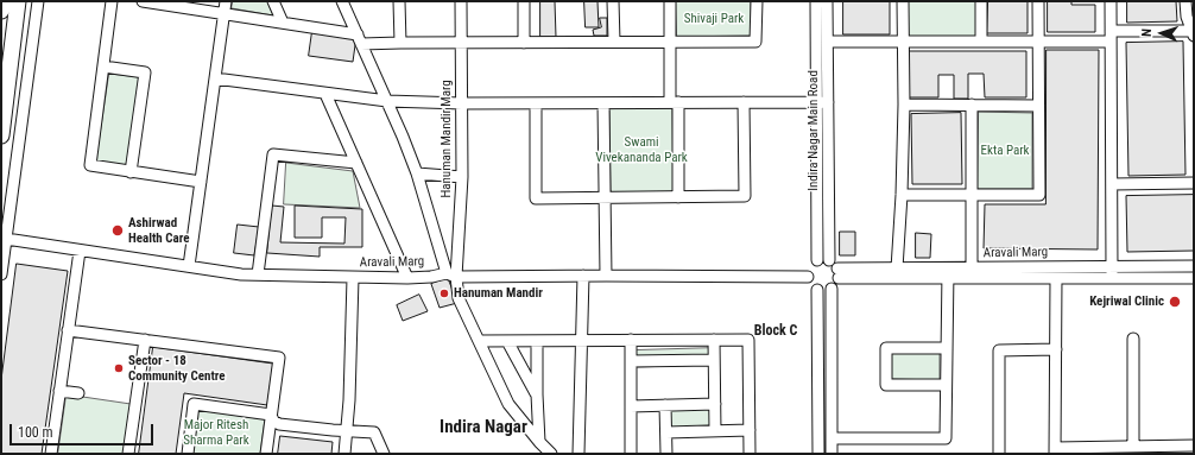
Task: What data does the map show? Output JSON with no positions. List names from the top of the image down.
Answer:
{
  "streets": {
    "street": ["Indira Nagar Main Road", "Hanuman Mandir Marg", "Aravali Marg"]
  },
  "crossings": [
    ["Indira Nagar Main Road", "Aravali Marg"],
    ["Hanuman Mandir Marg", "Aravali Marg"]
  ],
  "districts": ["Block C", "Indira Nagar"],
  "parks": [
    "Shivaji Park",
    "Swami Vivekananda Park",
    "Ekta Park",
    "Major Ritesh Sharma Park"
  ],
  "places": [
    "Ashirwad Health Care",
    "Hanuman Mandir",
    "Kejriwal Clinic",
    "Sector - 18 Community Centre"
  ],
  "scale_bar": "100 m",
  "north": "left"
}
